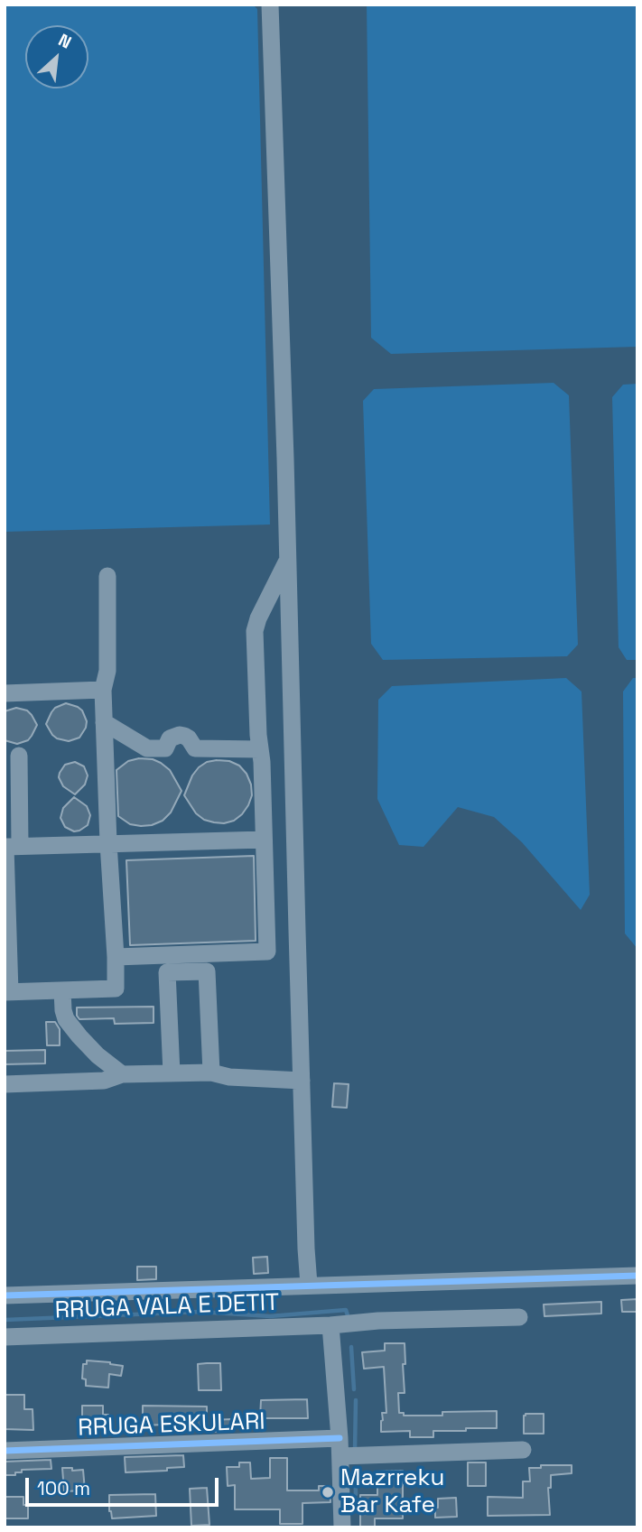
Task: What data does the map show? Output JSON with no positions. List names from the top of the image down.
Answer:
{
  "streets": {
    "street": ["RRUGA VALA E DETIT", "RRUGA ESKULARI"]
  },
  "places": ["Mazrreku Bar Kafe"],
  "scale_bar": "100 m",
  "north": "top right"
}
